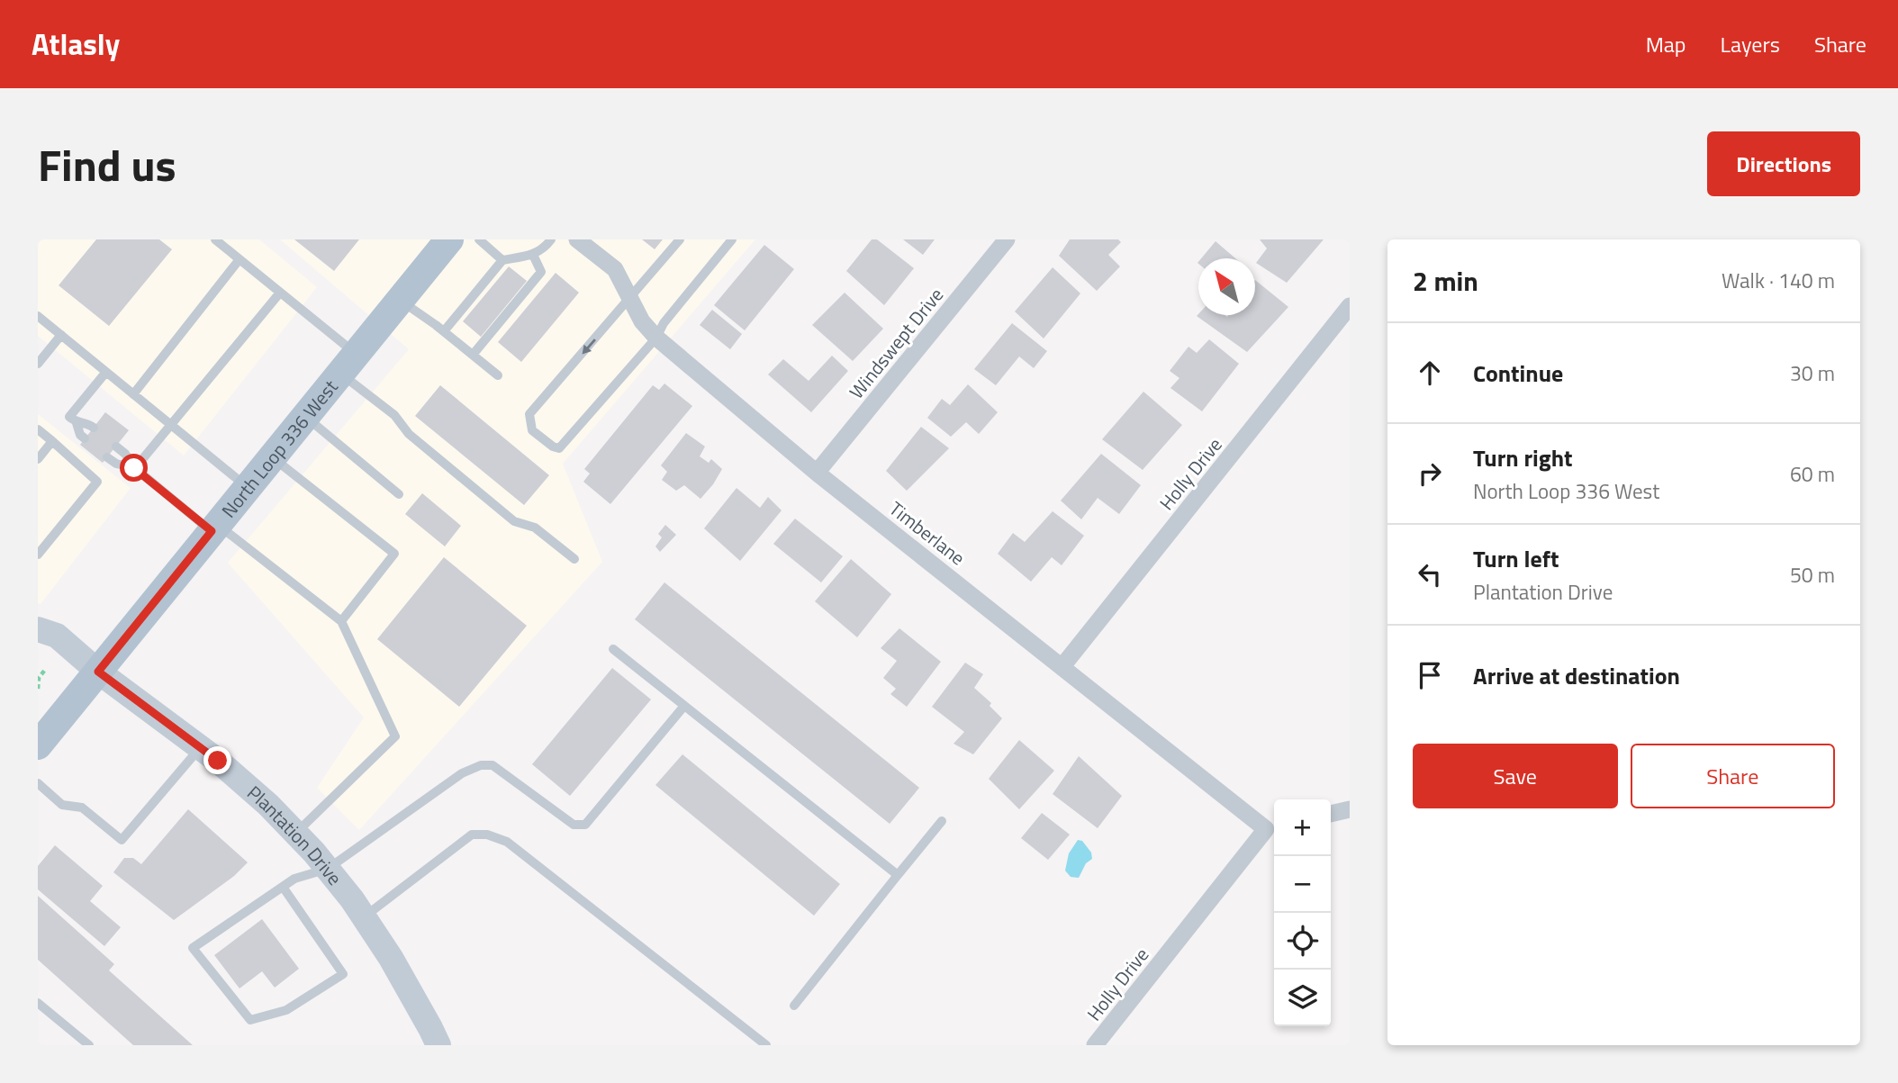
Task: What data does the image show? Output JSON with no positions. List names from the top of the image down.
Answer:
{
  "streets": {
    "main road": ["North Loop 336 West"],
    "street": [
      "Windswept Drive",
      "Holly Drive",
      "Timberlane",
      "Plantation Drive"
    ]
  },
  "crossings": [
    ["Windswept Drive", "Timberlane"],
    ["North Loop 336 West", "Plantation Drive"],
    ["Holly Drive", "Timberlane"]
  ],
  "north": "top left",
  "page": {
    "header": "Atlasly",
    "nav": ["Map", "Layers", "Share"],
    "title": "Find us",
    "buttons": [
      "Directions",
      ["Save", "Share"]
    ],
    "heading": ["2 min", "Walk · 140 m"],
    "list": [
      ["Continue", "30 m"],
      ["Turn right", "North Loop 336 West", "60 m"],
      ["Turn left", "Plantation Drive", "50 m"],
      "Arrive at destination"
    ],
    "map_buttons": ["+", "−"]
  }
}
